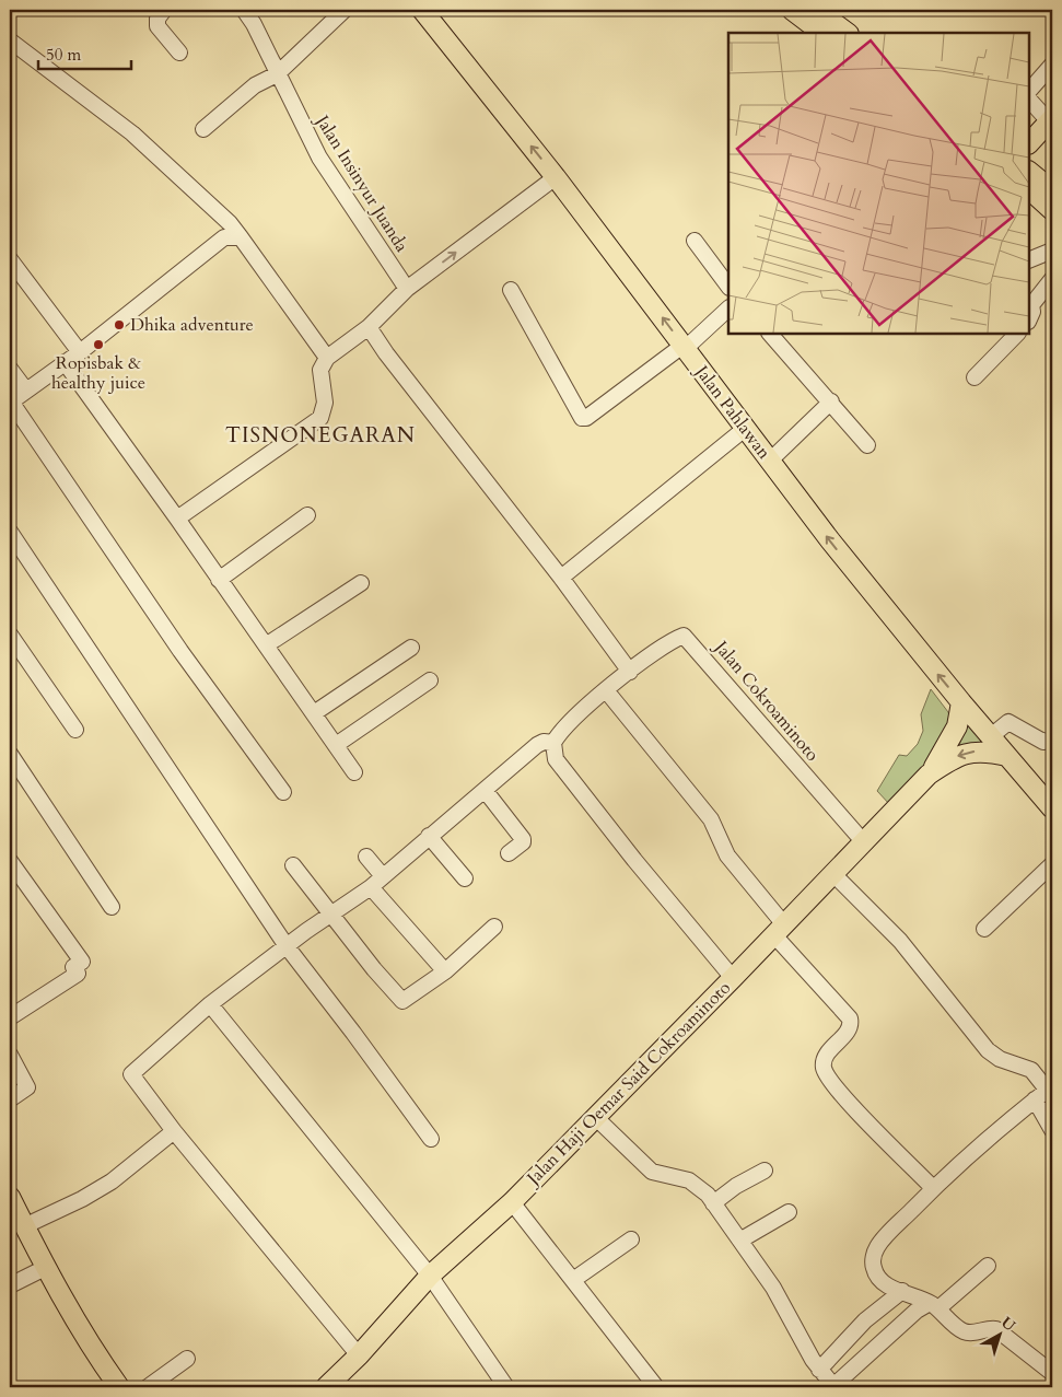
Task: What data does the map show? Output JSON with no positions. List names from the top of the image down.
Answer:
{
  "streets": {
    "main road": ["Jalan Pahlawan", "Jalan Haji Oemar Said Cokroaminoto"],
    "street": ["Jalan Insinyur Juanda", "Jalan Cokroaminoto"]
  },
  "crossings": [
    ["Jalan Cokroaminoto", "Jalan Haji Oemar Said Cokroaminoto"]
  ],
  "one_way": ["Jalan Pahlawan"],
  "districts": ["TISNONEGARAN"],
  "places": ["Dhika adventure", "Ropisbak & healthy juice"],
  "scale_bar": "50 m",
  "north": "top right"
}
